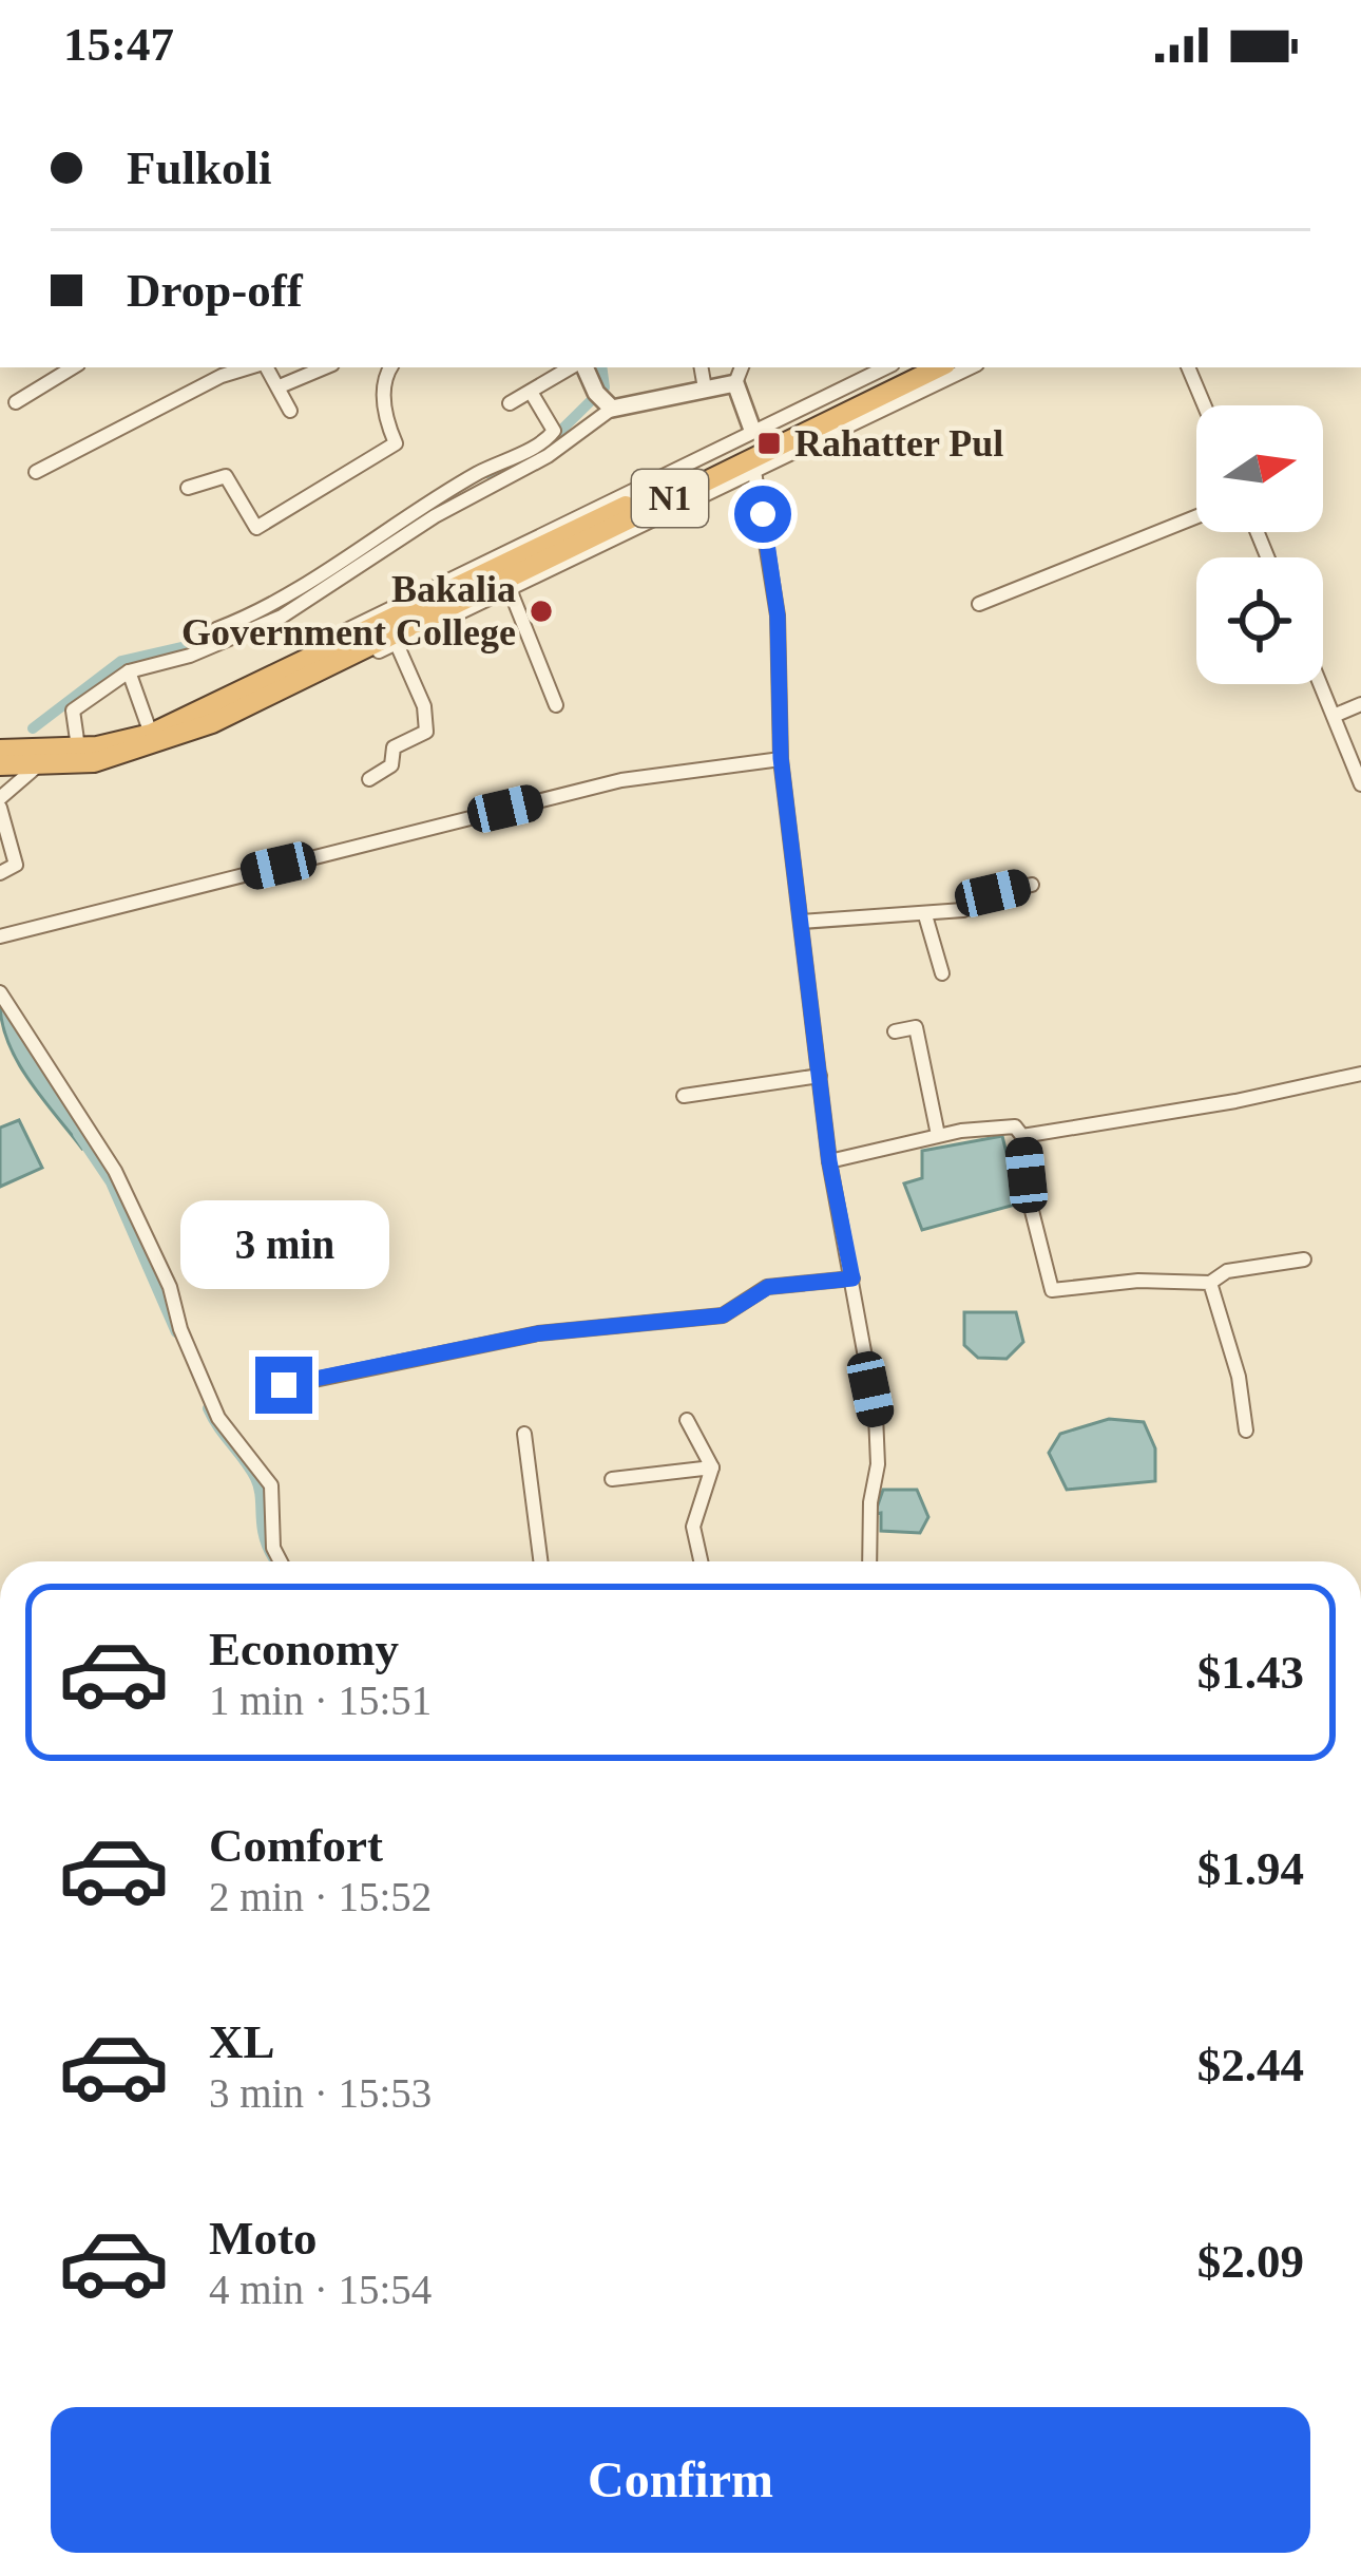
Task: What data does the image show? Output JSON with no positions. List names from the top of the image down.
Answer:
{
  "streets": {
    "highway": ["N1"]
  },
  "places": {
    "transit": ["Rahatter Pul"],
    "other": ["Bakalia Government College"]
  },
  "north": "right",
  "page": {
    "status": "15:47",
    "banner": ["Fulkoli", "Drop-off"],
    "bubble": "3 min",
    "list": [
      {
        "name": "Economy",
        "note": "1 min · 15:51",
        "value": "$1.43"
      },
      {
        "name": "Comfort",
        "note": "2 min · 15:52",
        "value": "$1.94"
      },
      {
        "name": "XL",
        "note": "3 min · 15:53",
        "value": "$2.44"
      },
      {
        "name": "Moto",
        "note": "4 min · 15:54",
        "value": "$2.09"
      }
    ],
    "buttons": "Confirm"
  }
}
